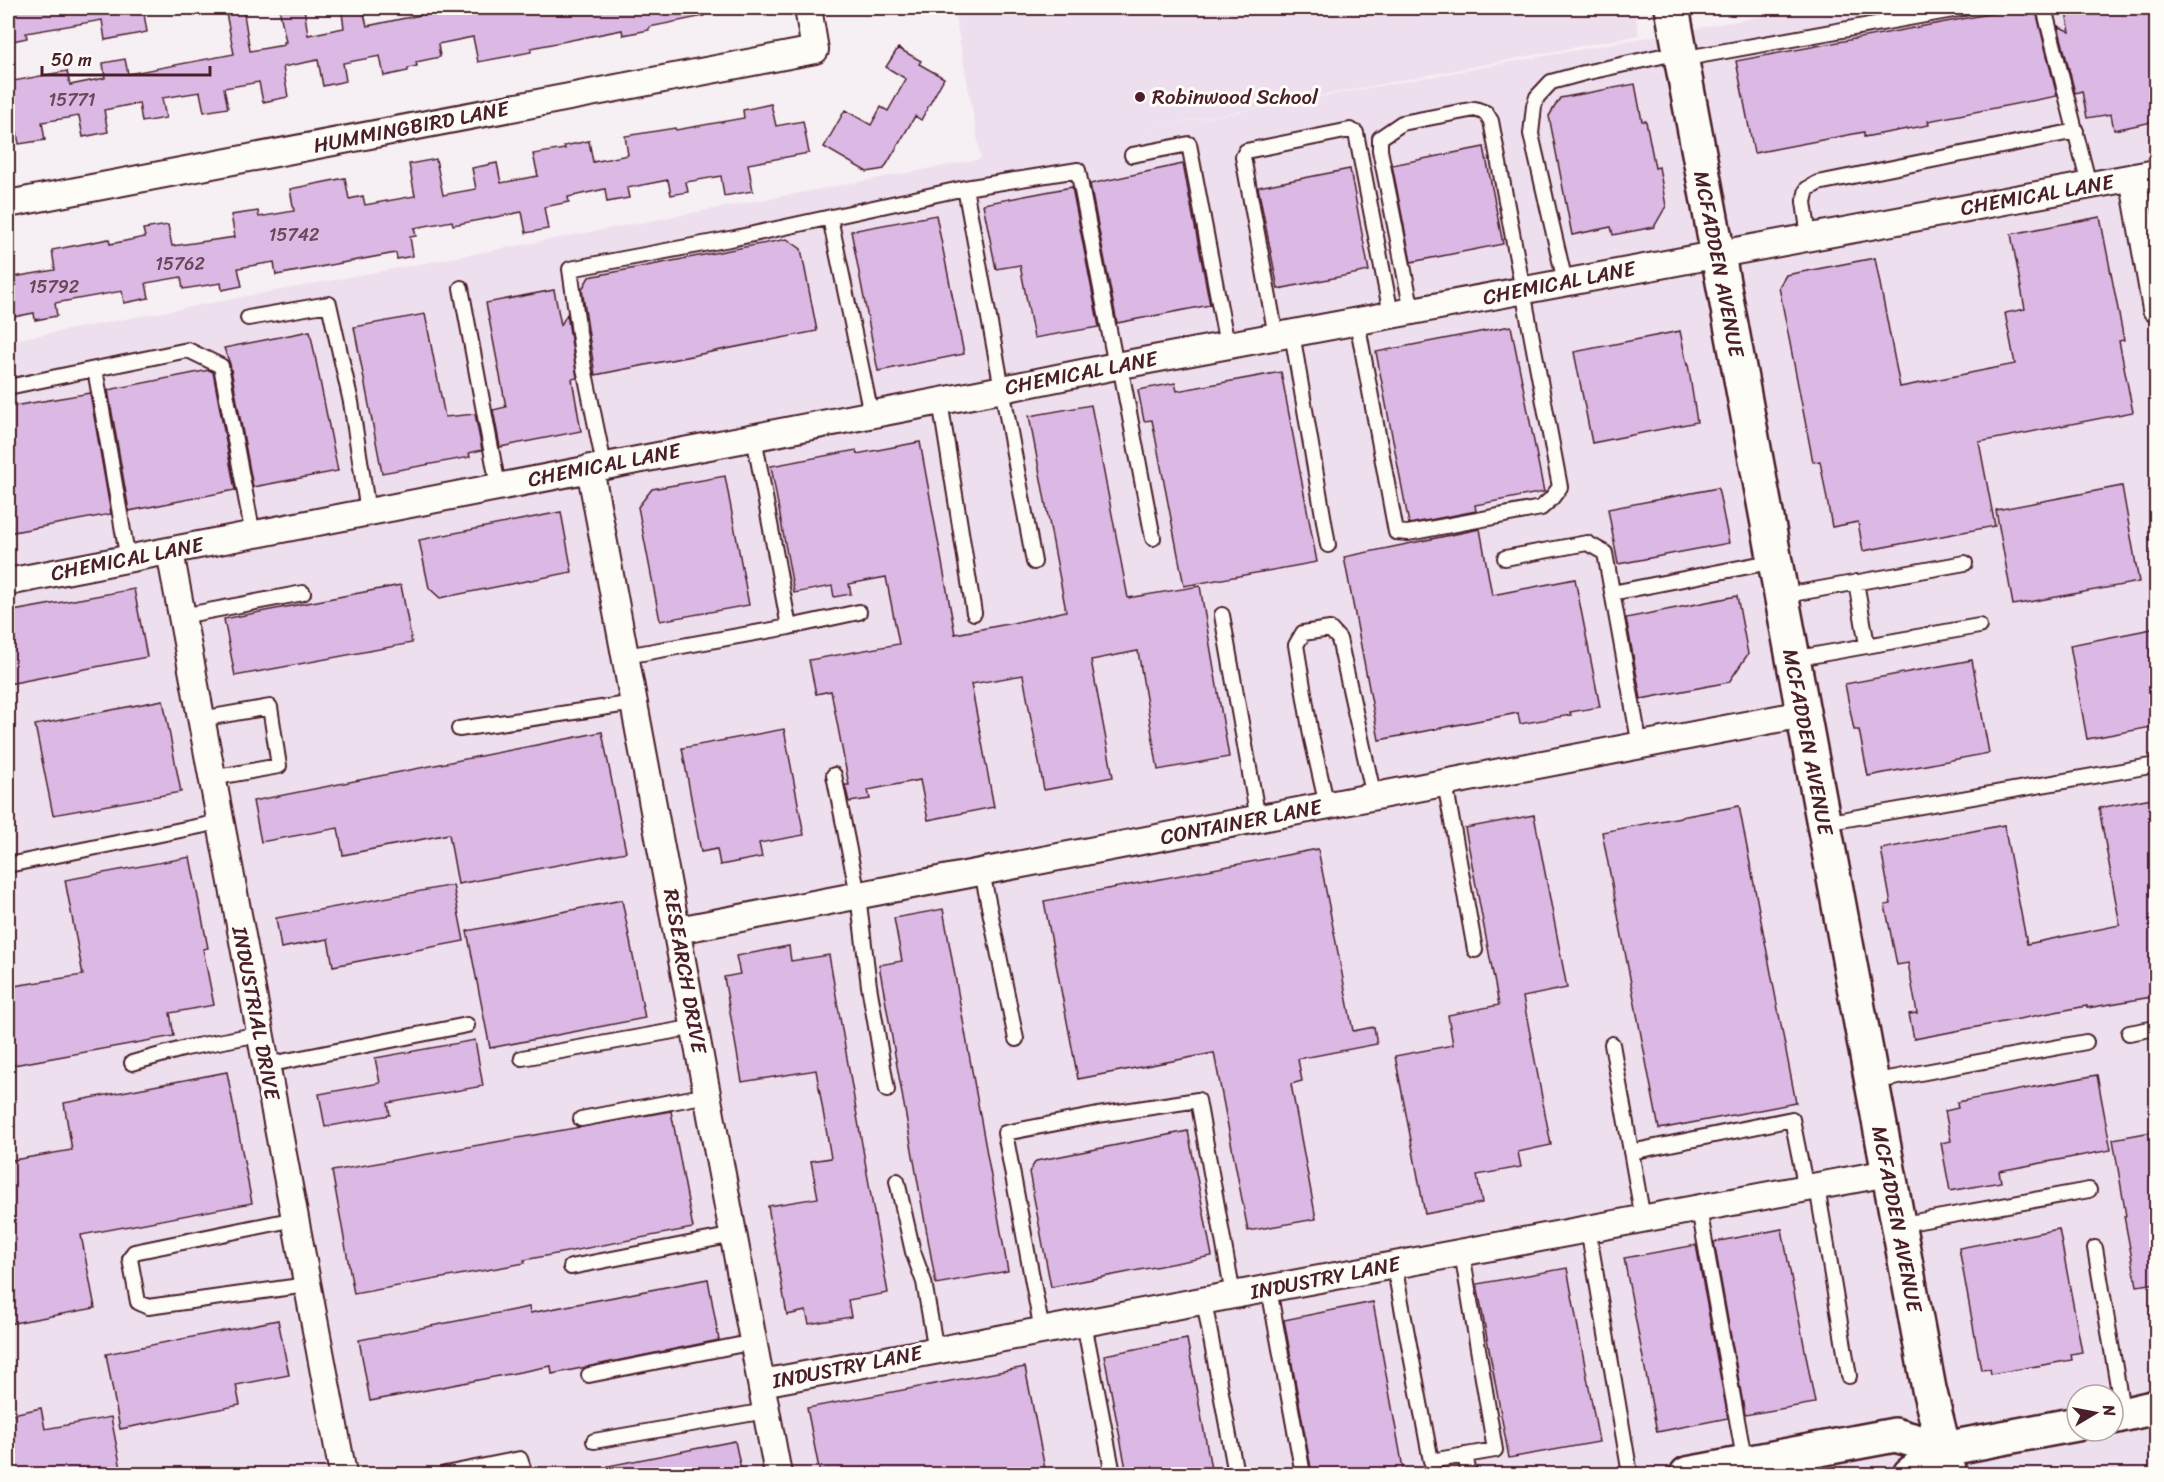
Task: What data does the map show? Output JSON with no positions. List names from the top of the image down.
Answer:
{
  "streets": {
    "street": [
      "HUMMINGBIRD LANE",
      "CHEMICAL LANE",
      "MCFADDEN AVENUE",
      "CONTAINER LANE",
      "RESEARCH DRIVE",
      "INDUSTRIAL DRIVE",
      "INDUSTRY LANE"
    ]
  },
  "crossings": [
    ["CHEMICAL LANE", "MCFADDEN AVENUE"],
    ["CHEMICAL LANE", "RESEARCH DRIVE"],
    ["CHEMICAL LANE", "INDUSTRIAL DRIVE"],
    ["MCFADDEN AVENUE", "CONTAINER LANE"],
    ["MCFADDEN AVENUE", "INDUSTRY LANE"],
    ["CONTAINER LANE", "RESEARCH DRIVE"],
    ["RESEARCH DRIVE", "INDUSTRY LANE"]
  ],
  "places": ["Robinwood School"],
  "house_numbers": [
    "15771",
    "15742",
    "15762",
    "15792"
  ],
  "scale_bar": "50 m",
  "north": "right"
}
